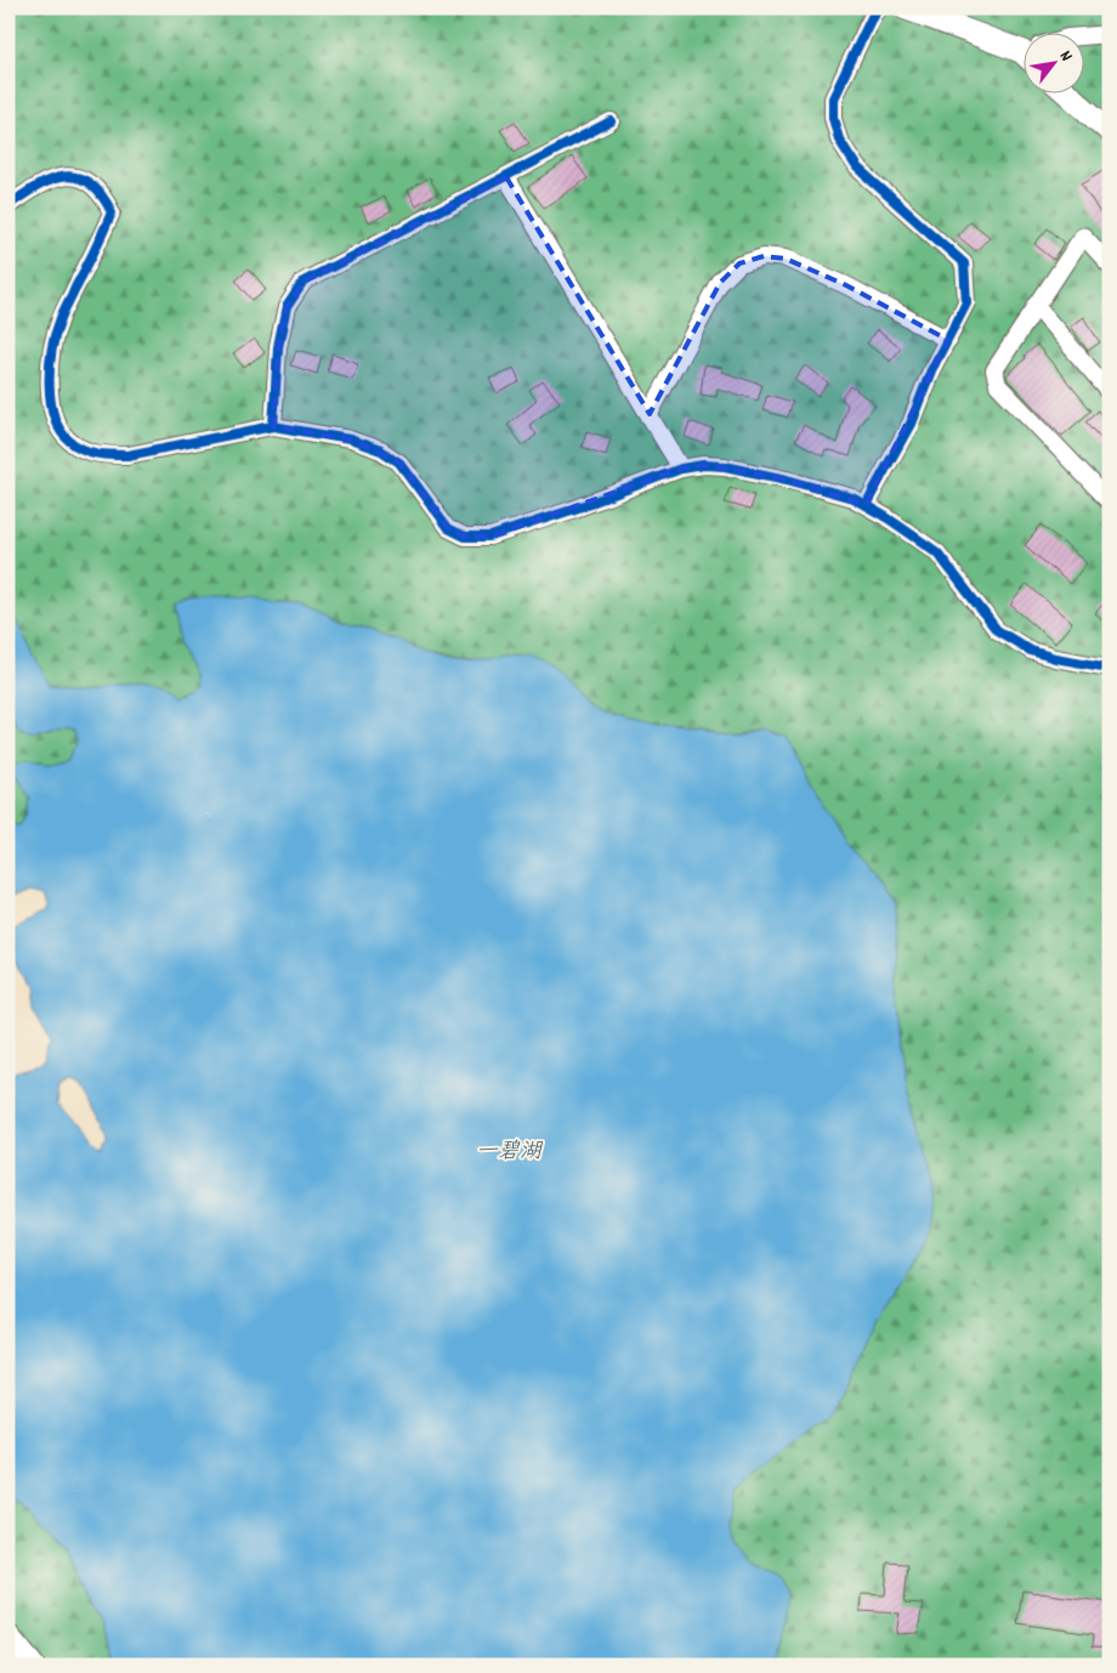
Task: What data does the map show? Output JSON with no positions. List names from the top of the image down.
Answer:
{
  "water": ["一碧湖"],
  "north": "top right"
}
